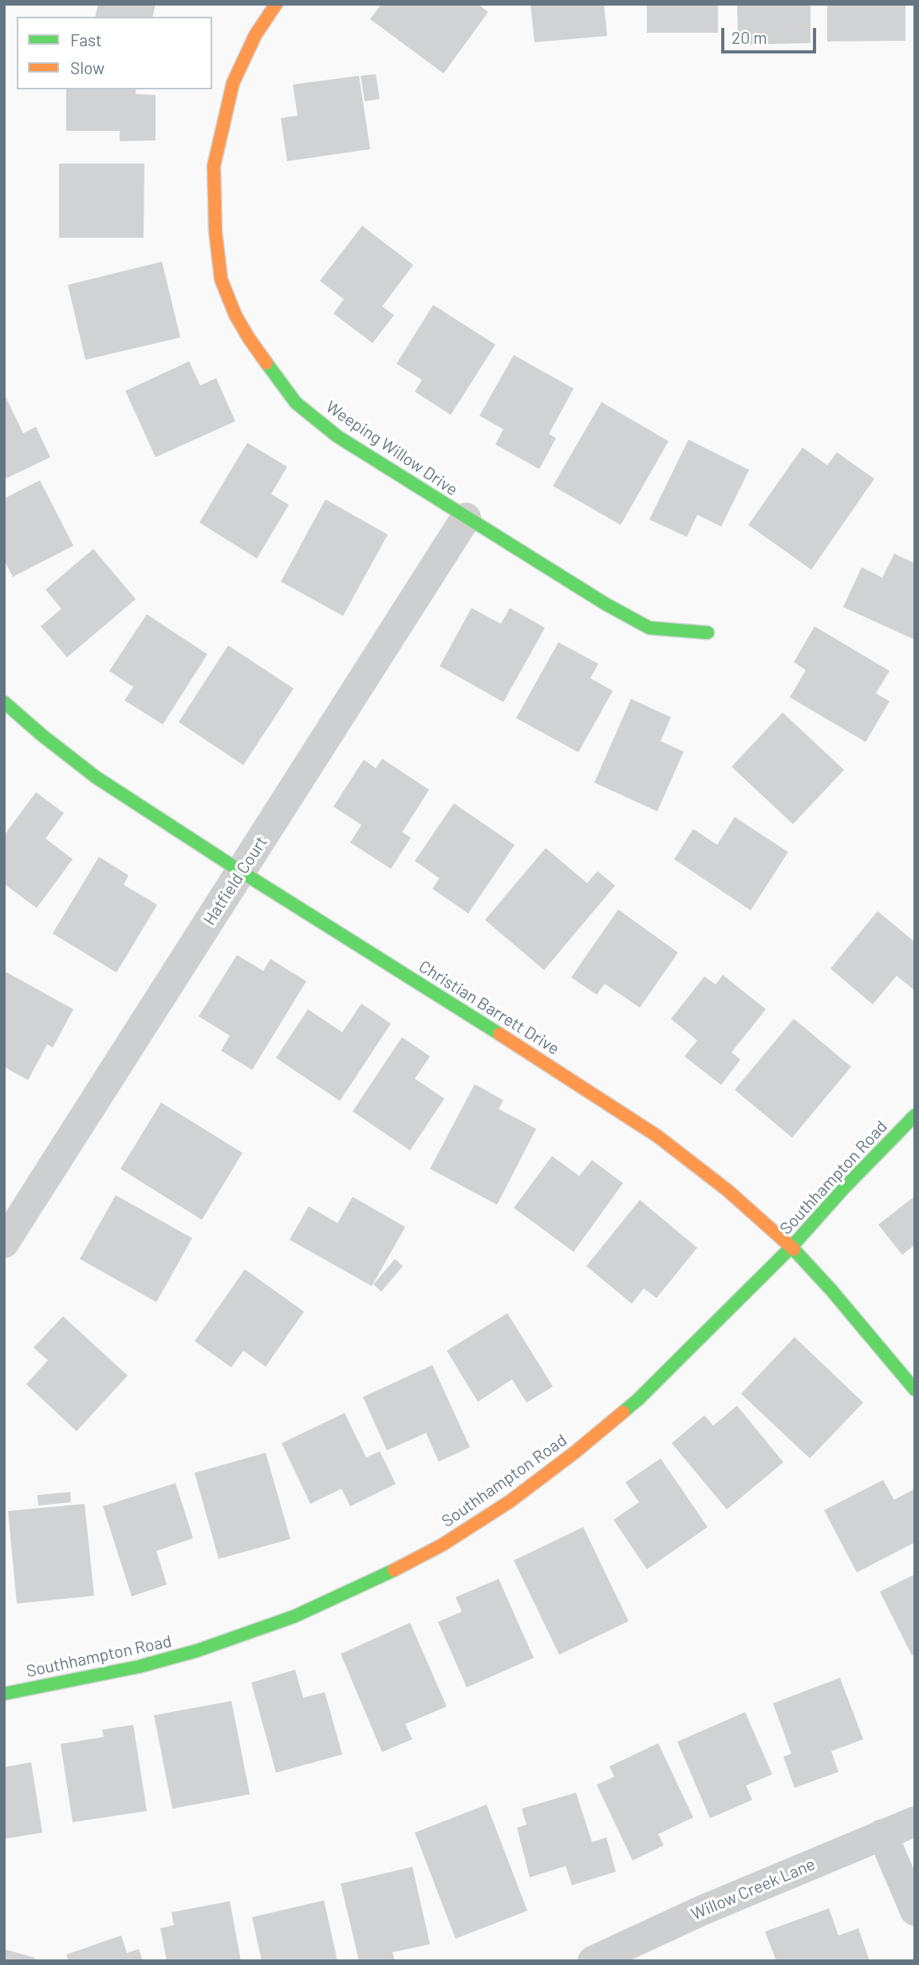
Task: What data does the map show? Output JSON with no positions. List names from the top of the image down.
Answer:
{
  "streets": {
    "street": [
      "Weeping Willow Drive",
      "Hatfield Court",
      "Christian Barrett Drive",
      "Southhampton Road",
      "Willow Creek Lane"
    ]
  },
  "crossings": [
    ["Weeping Willow Drive", "Hatfield Court"],
    ["Hatfield Court", "Christian Barrett Drive"],
    ["Christian Barrett Drive", "Southhampton Road"]
  ],
  "legend": ["Fast", "Slow"],
  "scale_bar": "20 m"
}
